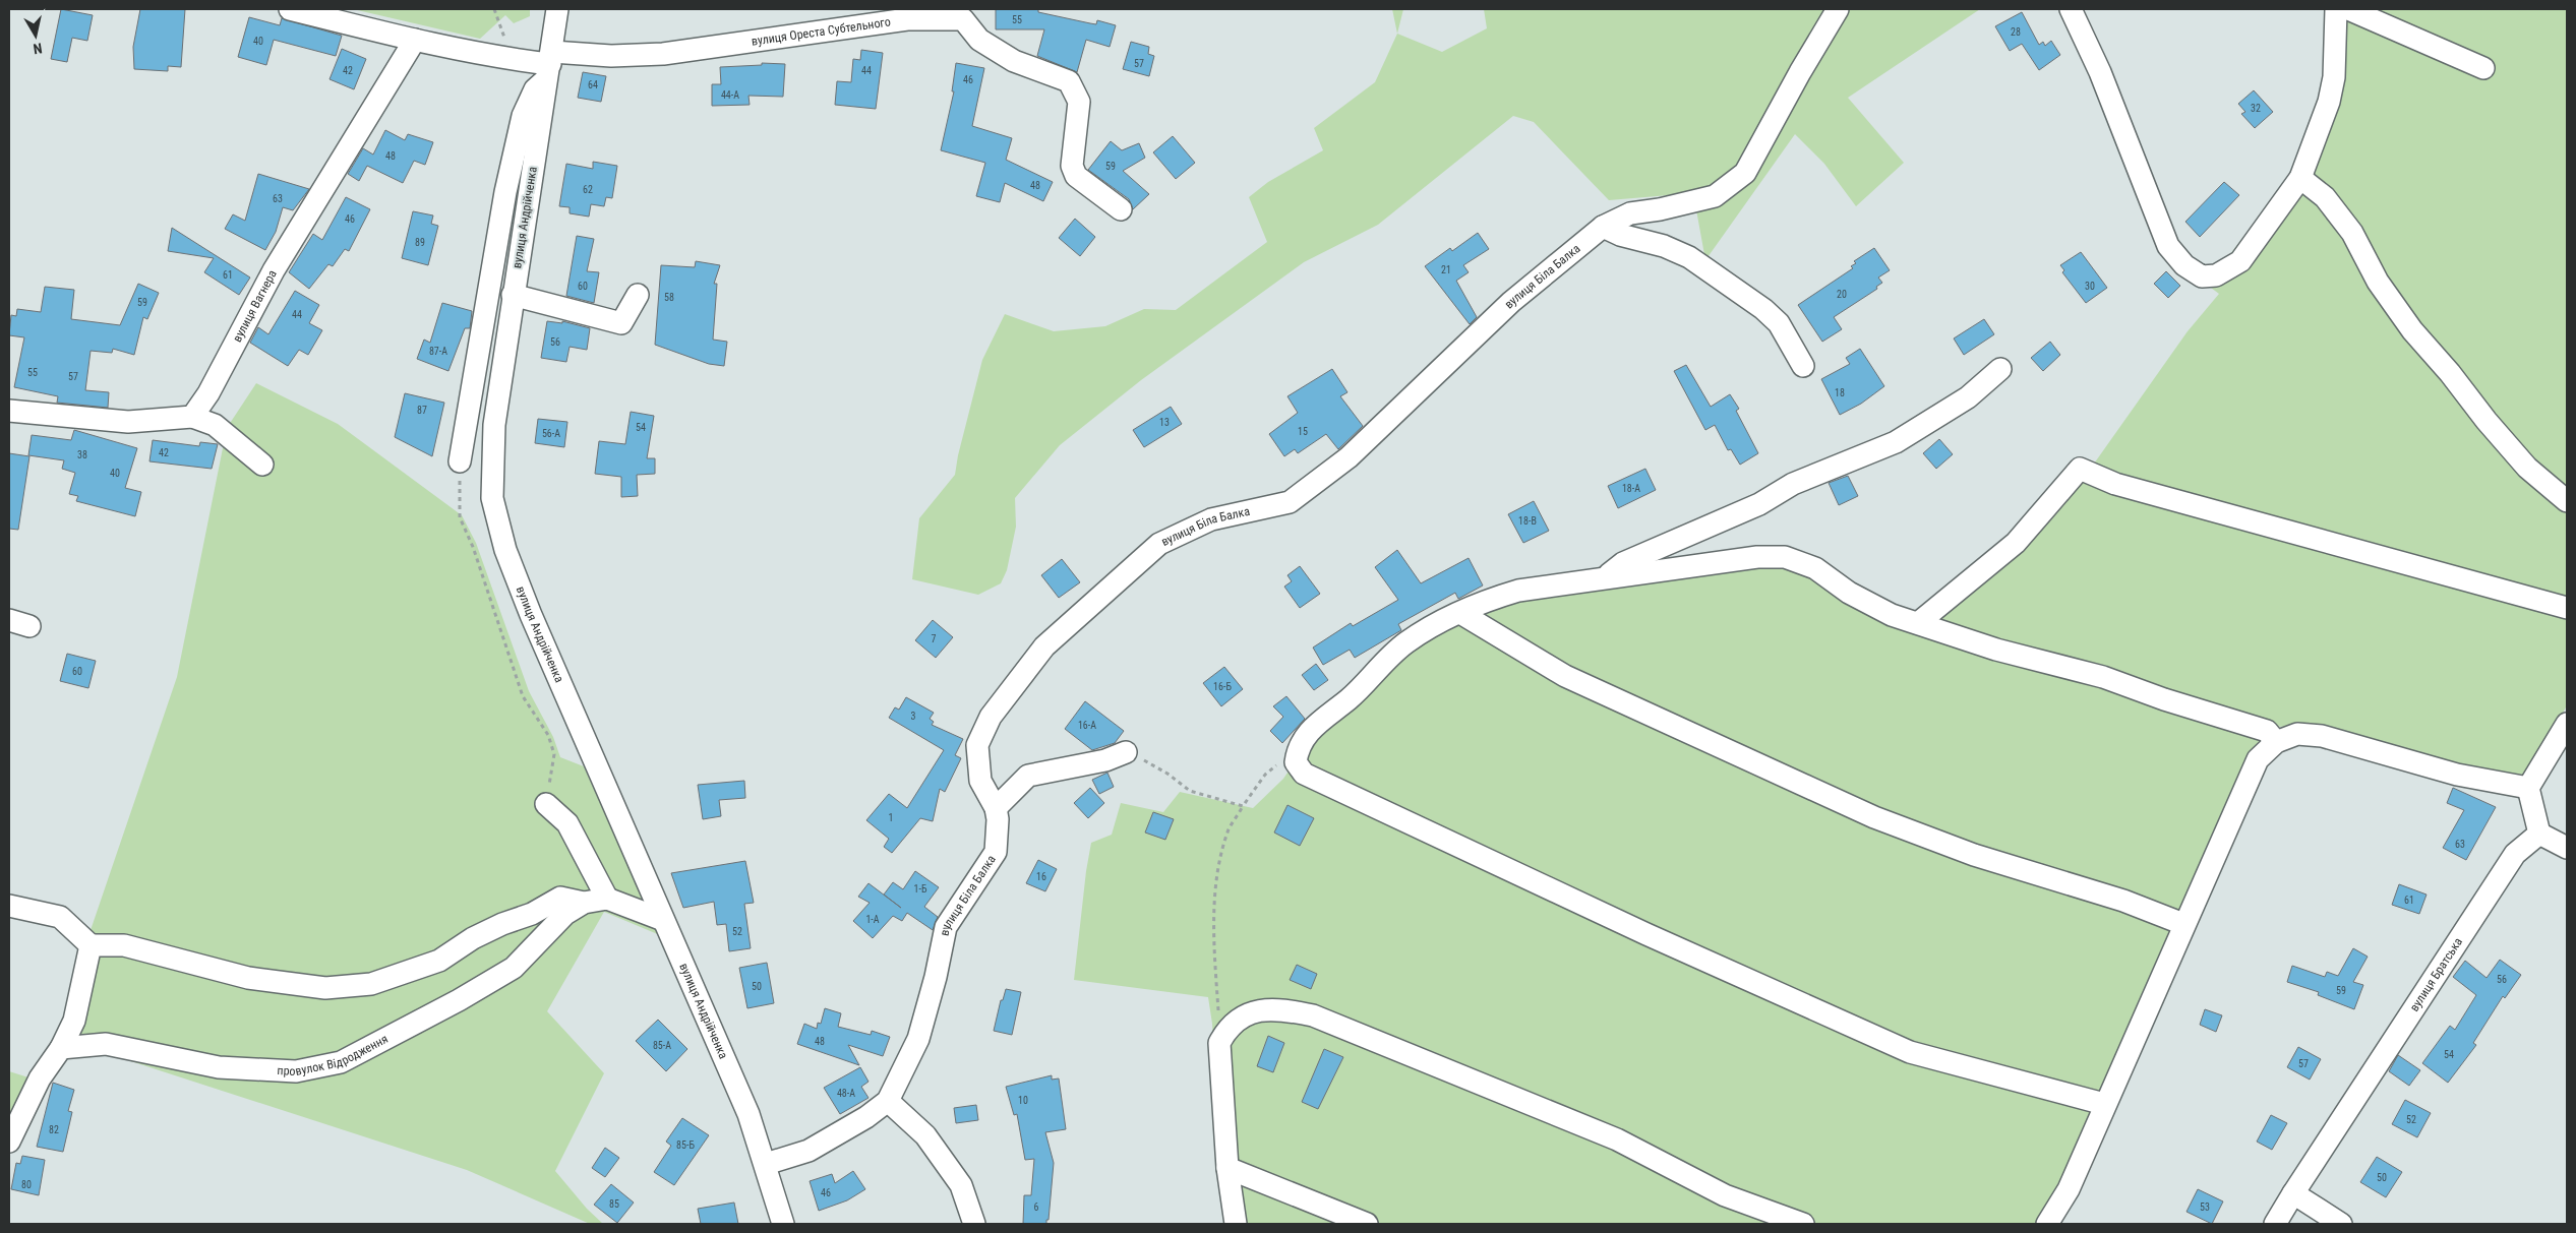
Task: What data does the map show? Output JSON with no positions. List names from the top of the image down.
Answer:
{
  "streets": {
    "street": [
      "вулиця Ореста Субтельного",
      "вулиця Андрійченка",
      "вулиця Біла Балка",
      "вулиця Вагнера",
      "вулиця Братська",
      "провулок Відродження"
    ]
  },
  "crossings": [
    ["вулиця Ореста Субтельного", "вулиця Андрійченка"],
    ["вулиця Ореста Субтельного", "вулиця Вагнера"],
    ["вулиця Андрійченка", "вулиця Біла Балка"]
  ],
  "house_numbers": [
    "55",
    "28",
    "40",
    "57",
    "42",
    "44",
    "46",
    "64",
    "44-А",
    "32",
    "48",
    "59",
    "48",
    "62",
    "63",
    "46",
    "89",
    "21",
    "61",
    "60",
    "30",
    "20",
    "58",
    "59",
    "44",
    "56",
    "87-А",
    "55",
    "57",
    "18",
    "87",
    "13",
    "54",
    "15",
    "56-А",
    "42",
    "38",
    "40",
    "18-А",
    "18-В",
    "7",
    "60",
    "16-Б",
    "3",
    "16-А",
    "1",
    "63",
    "16",
    "1-Б",
    "61",
    "1-А",
    "52",
    "56",
    "50",
    "59",
    "48",
    "85-А",
    "54",
    "57",
    "48-А",
    "10",
    "52",
    "82",
    "85-Б",
    "50",
    "80",
    "46",
    "85",
    "6",
    "53"
  ],
  "north": "bottom"
}
